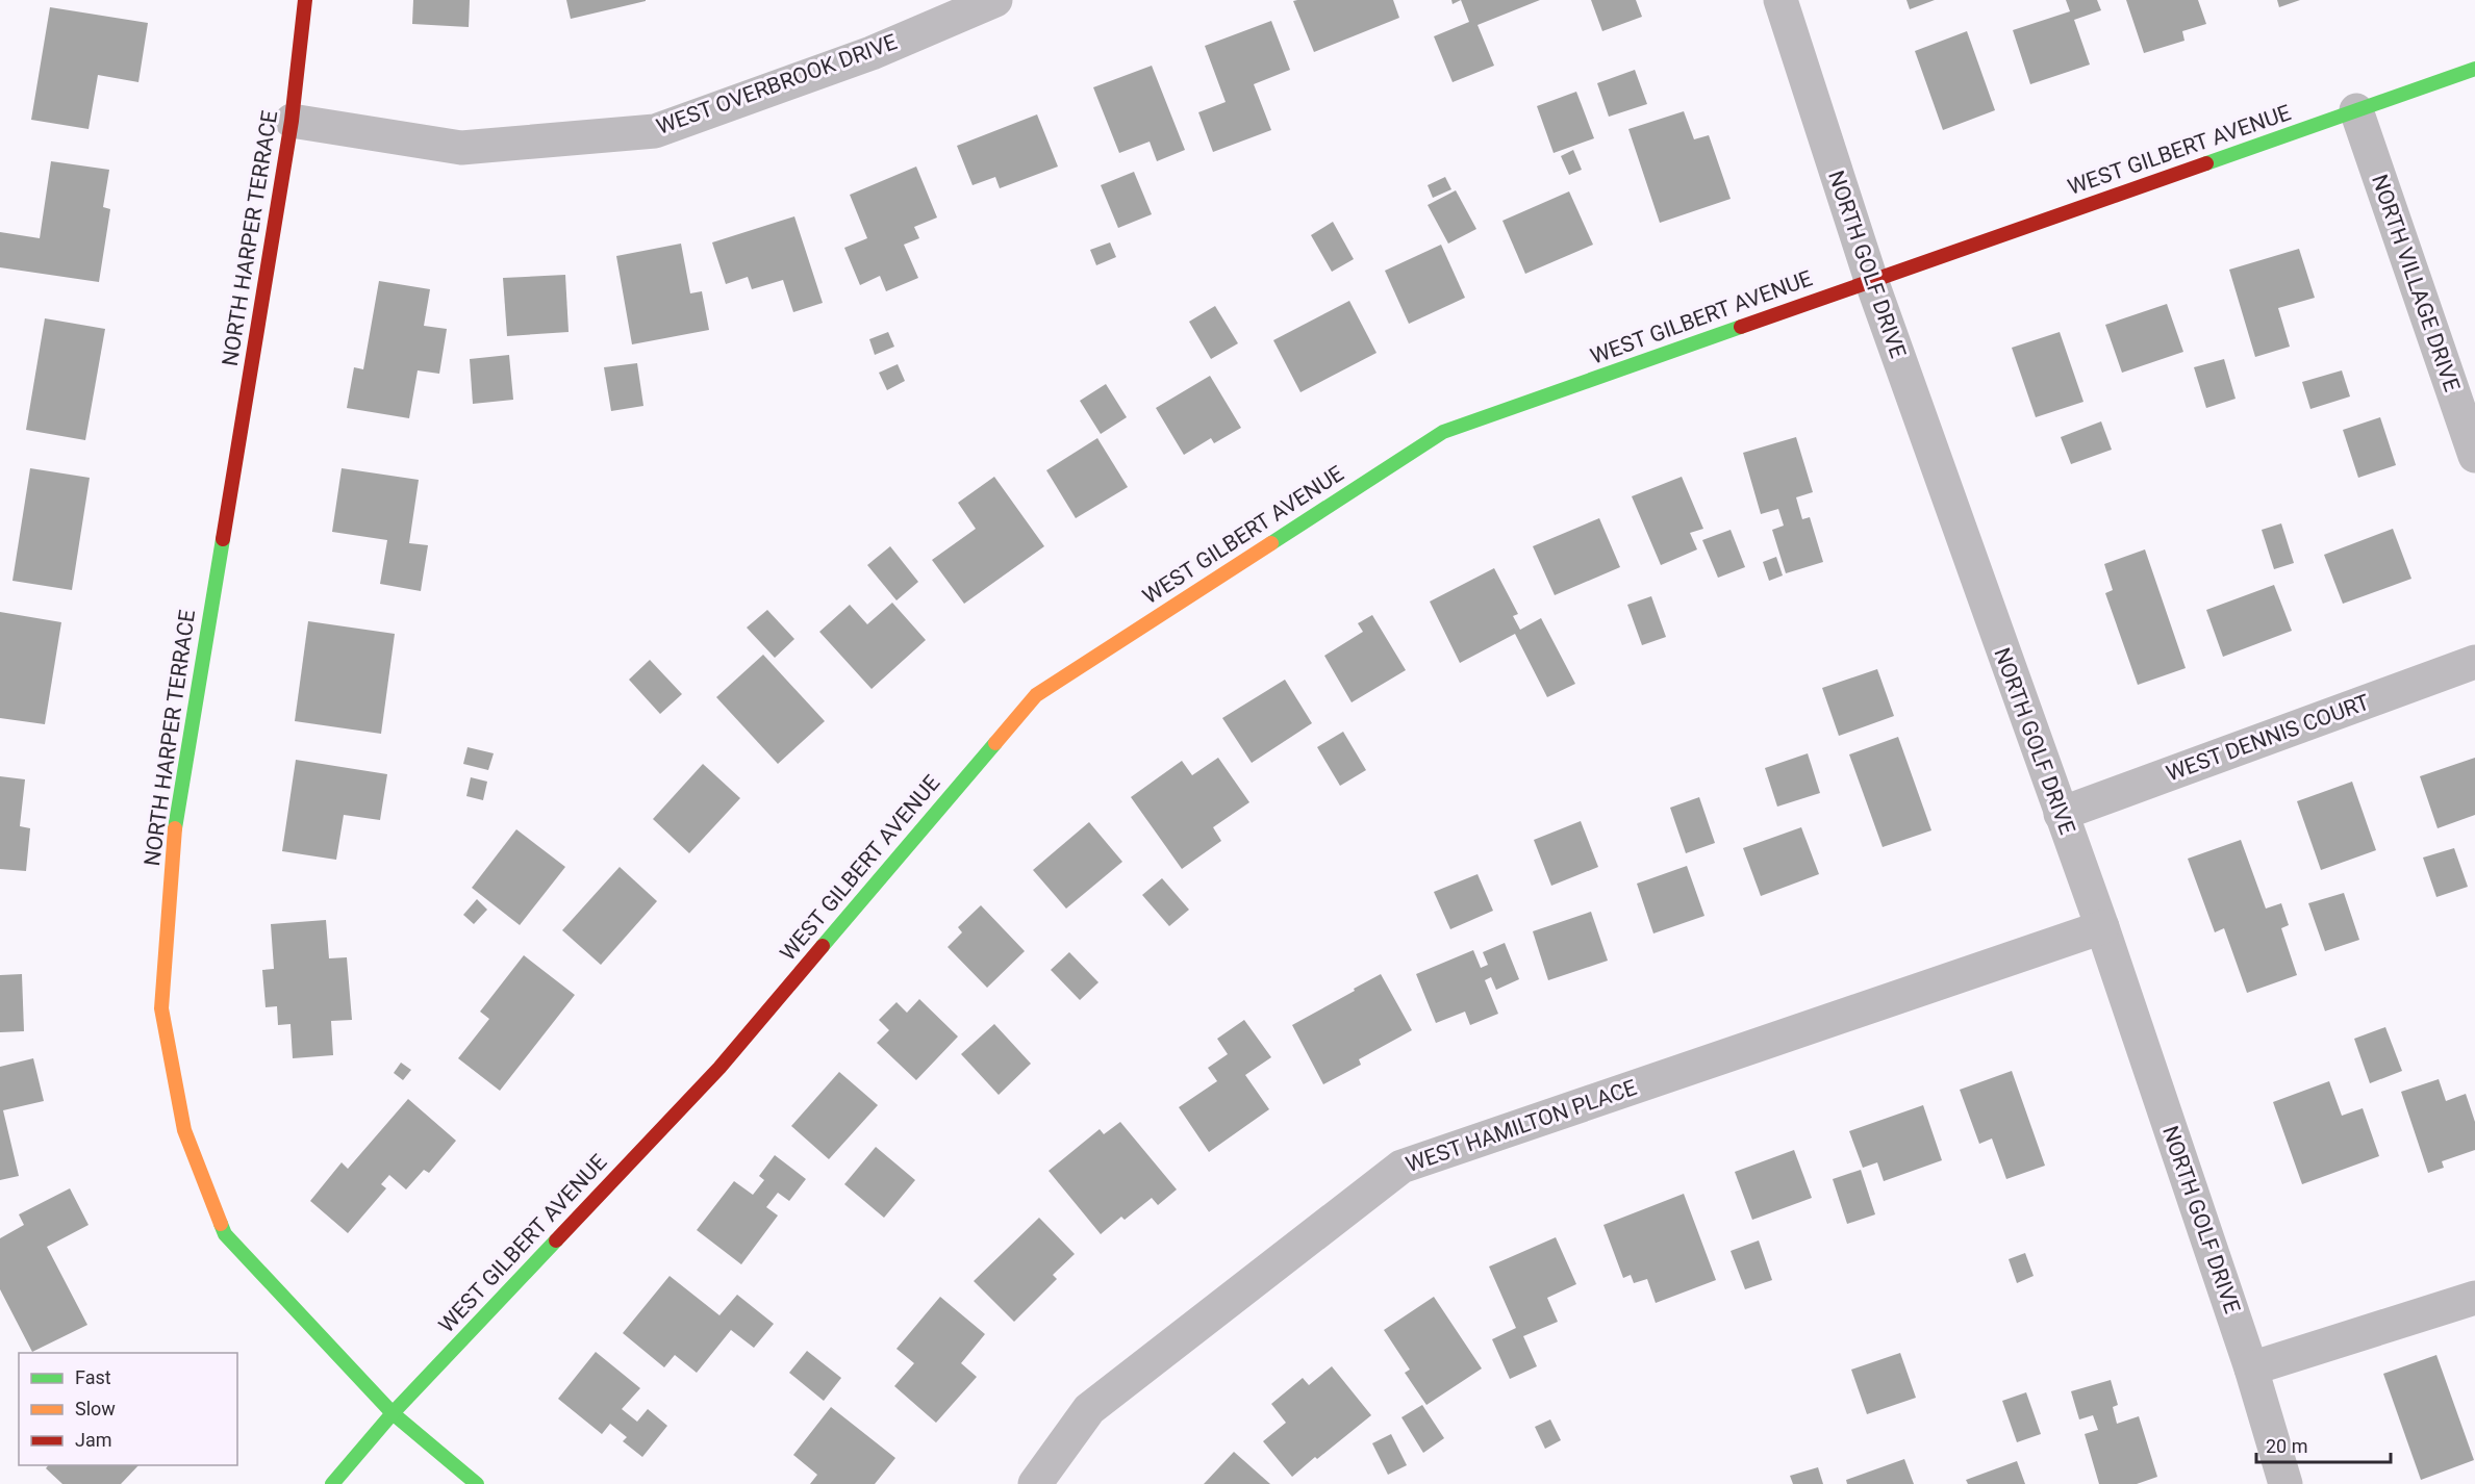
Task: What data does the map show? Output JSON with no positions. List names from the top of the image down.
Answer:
{
  "streets": {
    "street": [
      "WEST OVERBROOK DRIVE",
      "WEST GILBERT AVENUE",
      "NORTH HARPER TERRACE",
      "NORTH GOLF DRIVE",
      "NORTH VILLAGE DRIVE",
      "WEST DENNIS COURT",
      "WEST HAMILTON PLACE"
    ]
  },
  "crossings": [
    ["WEST OVERBROOK DRIVE", "NORTH HARPER TERRACE"],
    ["WEST GILBERT AVENUE", "NORTH HARPER TERRACE"],
    ["WEST GILBERT AVENUE", "NORTH GOLF DRIVE"],
    ["WEST GILBERT AVENUE", "NORTH VILLAGE DRIVE"],
    ["NORTH GOLF DRIVE", "WEST DENNIS COURT"],
    ["NORTH GOLF DRIVE", "WEST HAMILTON PLACE"]
  ],
  "legend": ["Fast", "Slow", "Jam"],
  "scale_bar": "20 m"
}
